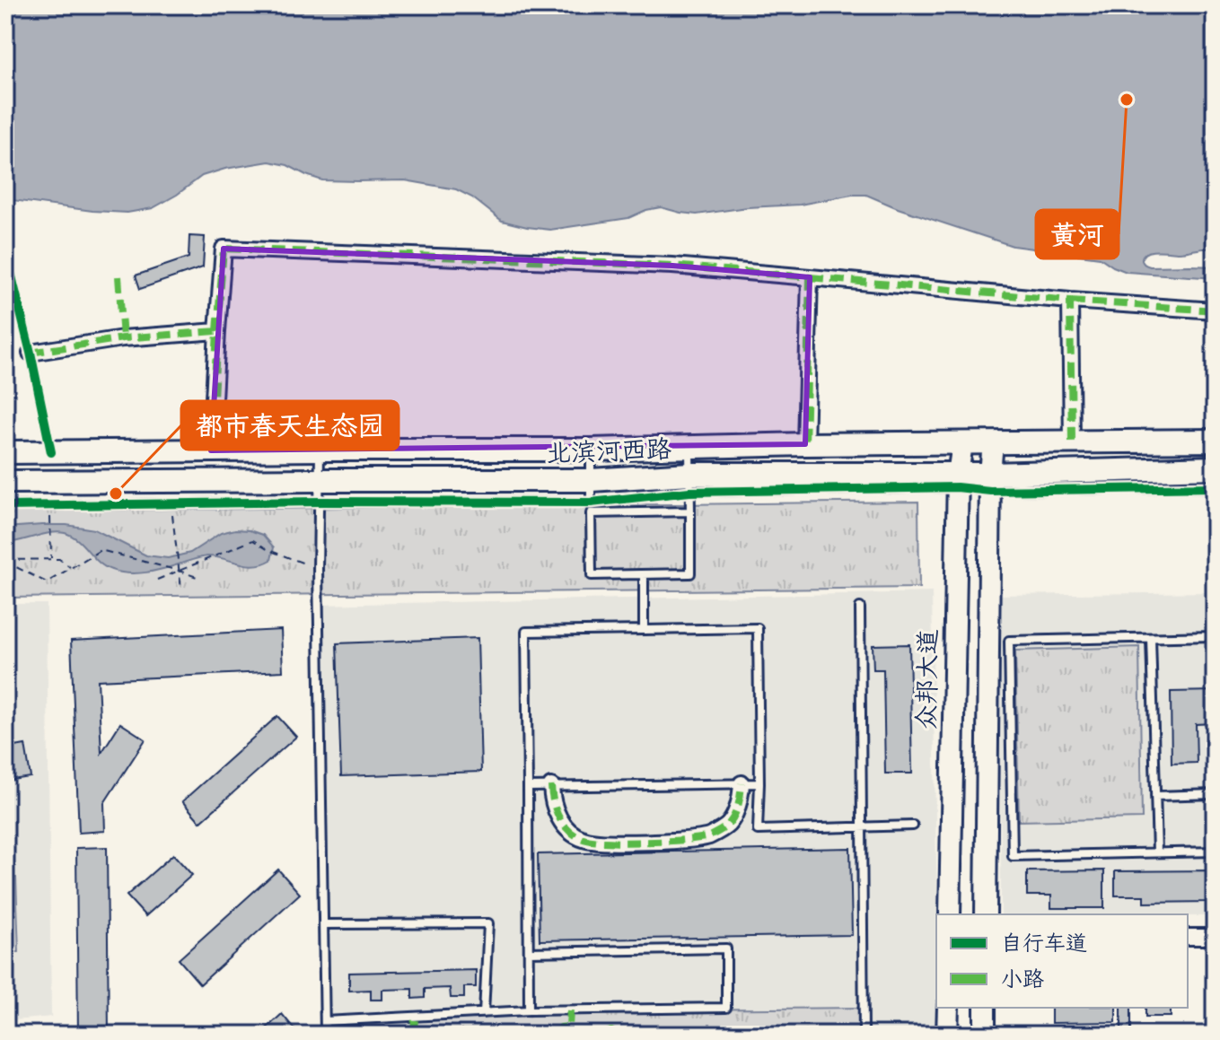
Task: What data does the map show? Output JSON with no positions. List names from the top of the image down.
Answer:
{
  "streets": {
    "main road": ["北滨河西路", "众邦大道"]
  },
  "crossings": [
    ["北滨河西路", "众邦大道"]
  ],
  "places": ["黄河", "都市春天生态园"],
  "legend": ["自行车道", "小路"]
}
